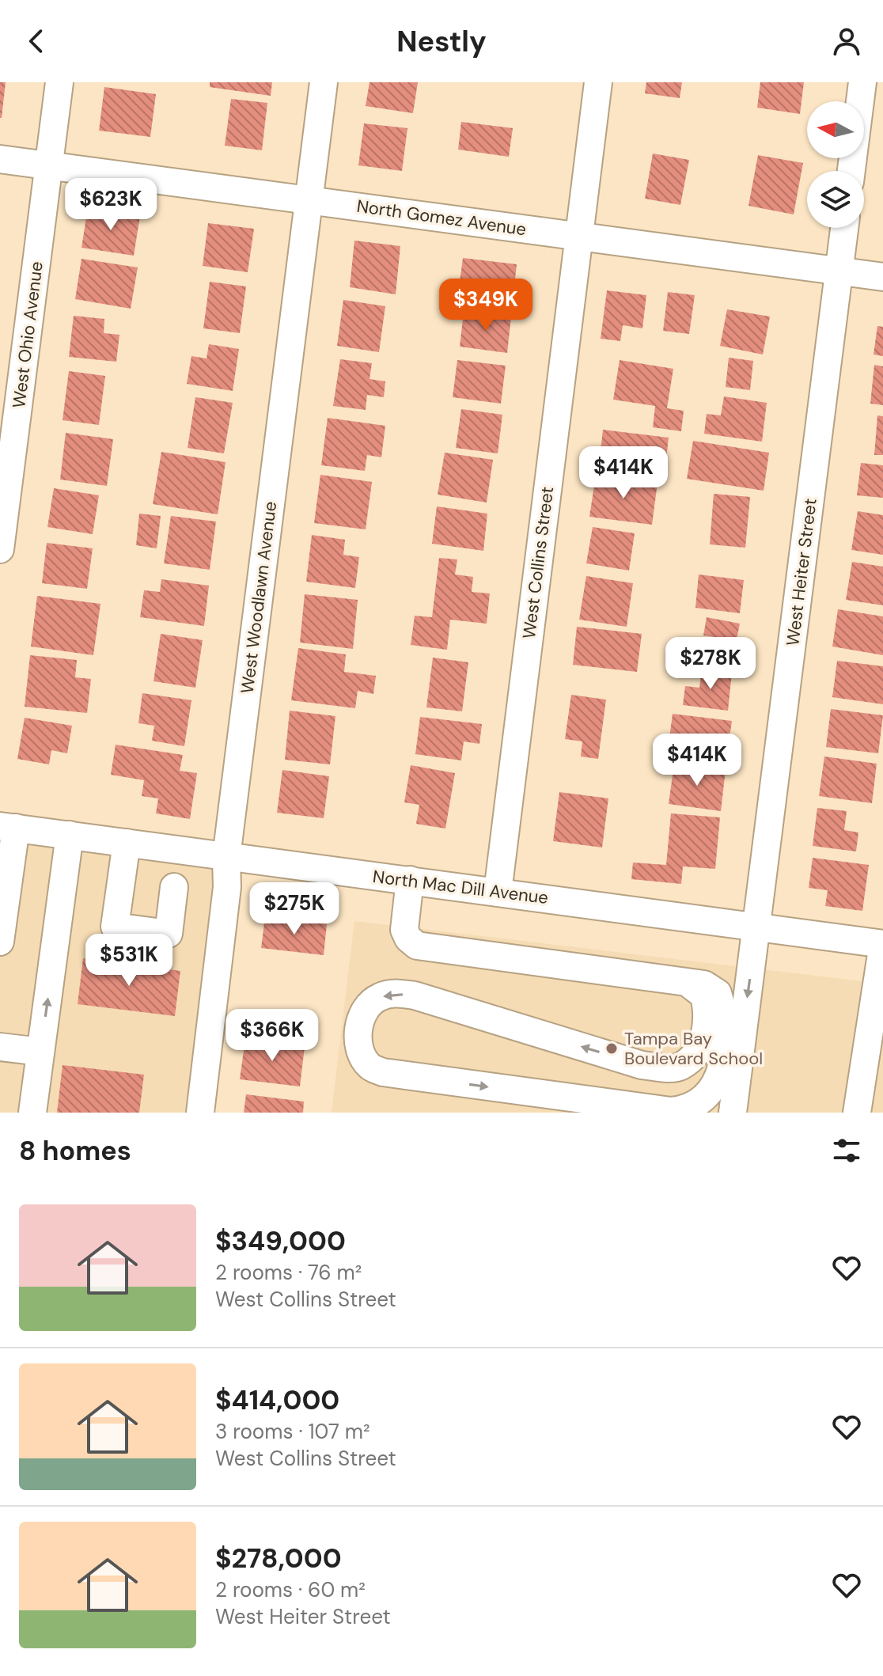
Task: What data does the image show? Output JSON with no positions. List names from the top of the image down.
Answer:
{
  "streets": {
    "street": [
      "North Gomez Avenue",
      "West Ohio Avenue",
      "West Collins Street",
      "West Heiter Street",
      "West Woodlawn Avenue",
      "North Mac Dill Avenue"
    ]
  },
  "crossings": [
    ["North Gomez Avenue", "West Ohio Avenue"],
    ["North Gomez Avenue", "West Collins Street"],
    ["North Gomez Avenue", "West Heiter Street"],
    ["North Gomez Avenue", "West Woodlawn Avenue"],
    ["West Collins Street", "North Mac Dill Avenue"],
    ["West Heiter Street", "North Mac Dill Avenue"],
    ["West Woodlawn Avenue", "North Mac Dill Avenue"]
  ],
  "places": ["Tampa Bay Boulevard School"],
  "north": "left",
  "page": {
    "header": "Nestly",
    "price": [
      "$623K",
      "$349K",
      "$414K",
      "$278K",
      "$414K",
      "$275K",
      "$531K",
      "$366K"
    ],
    "heading": "8 homes",
    "list": [
      {
        "name": "$349,000",
        "note": "2 rooms · 76 m² · West Collins Street"
      },
      {
        "name": "$414,000",
        "note": "3 rooms · 107 m² · West Collins Street"
      },
      {
        "name": "$278,000",
        "note": "2 rooms · 60 m² · West Heiter Street"
      }
    ]
  }
}
